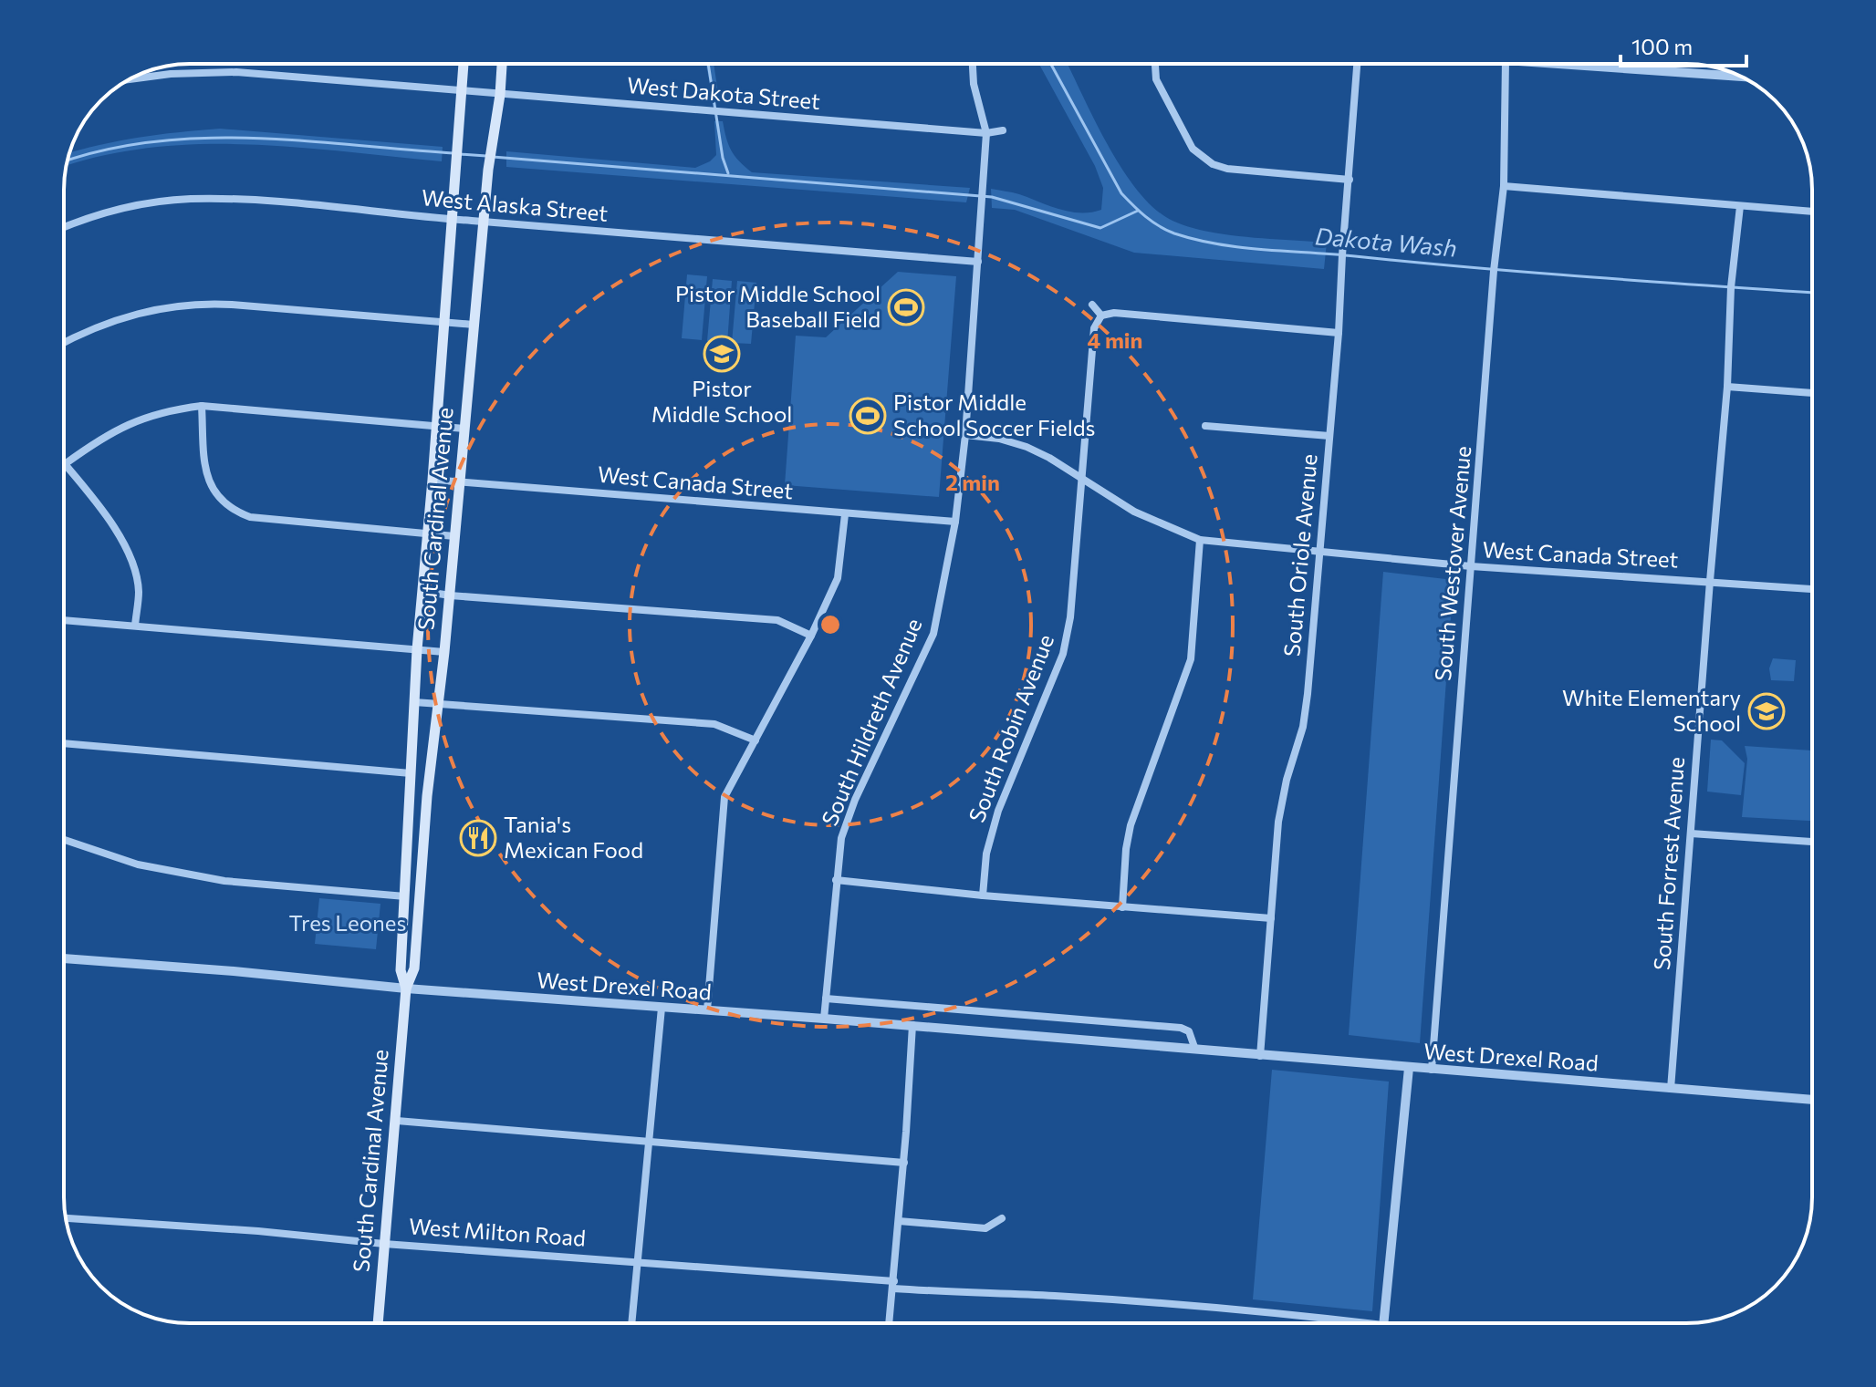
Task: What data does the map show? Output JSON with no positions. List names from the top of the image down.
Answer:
{
  "streets": {
    "main road": ["South Cardinal Avenue"],
    "street": [
      "West Dakota Street",
      "West Alaska Street",
      "West Canada Street",
      "South Oriole Avenue",
      "South Westover Avenue",
      "South Hildreth Avenue",
      "South Robin Avenue",
      "South Forrest Avenue",
      "West Drexel Road",
      "West Milton Road"
    ]
  },
  "crossings": [
    ["West Dakota Street", "South Cardinal Avenue"],
    ["West Dakota Street", "South Hildreth Avenue"],
    ["West Alaska Street", "South Cardinal Avenue"],
    ["West Alaska Street", "South Hildreth Avenue"],
    ["West Canada Street", "South Cardinal Avenue"],
    ["West Canada Street", "South Oriole Avenue"],
    ["West Canada Street", "South Westover Avenue"],
    ["West Canada Street", "South Hildreth Avenue"],
    ["West Canada Street", "South Robin Avenue"],
    ["West Canada Street", "South Forrest Avenue"],
    ["South Cardinal Avenue", "West Drexel Road"],
    ["South Cardinal Avenue", "West Milton Road"],
    ["South Oriole Avenue", "West Drexel Road"],
    ["South Westover Avenue", "West Drexel Road"],
    ["South Hildreth Avenue", "West Drexel Road"],
    ["South Forrest Avenue", "West Drexel Road"]
  ],
  "water": ["Dakota Wash"],
  "parks": ["Tres Leones"],
  "places": {
    "sports": ["Pistor Middle School Baseball Field", "Pistor Middle School Soccer Fields"],
    "school or university": ["Pistor Middle School", "White Elementary School"],
    "restaurant": ["Tania's Mexican Food"]
  },
  "scale_bar": "100 m",
  "rings": ["4 min", "2 min"]
}
